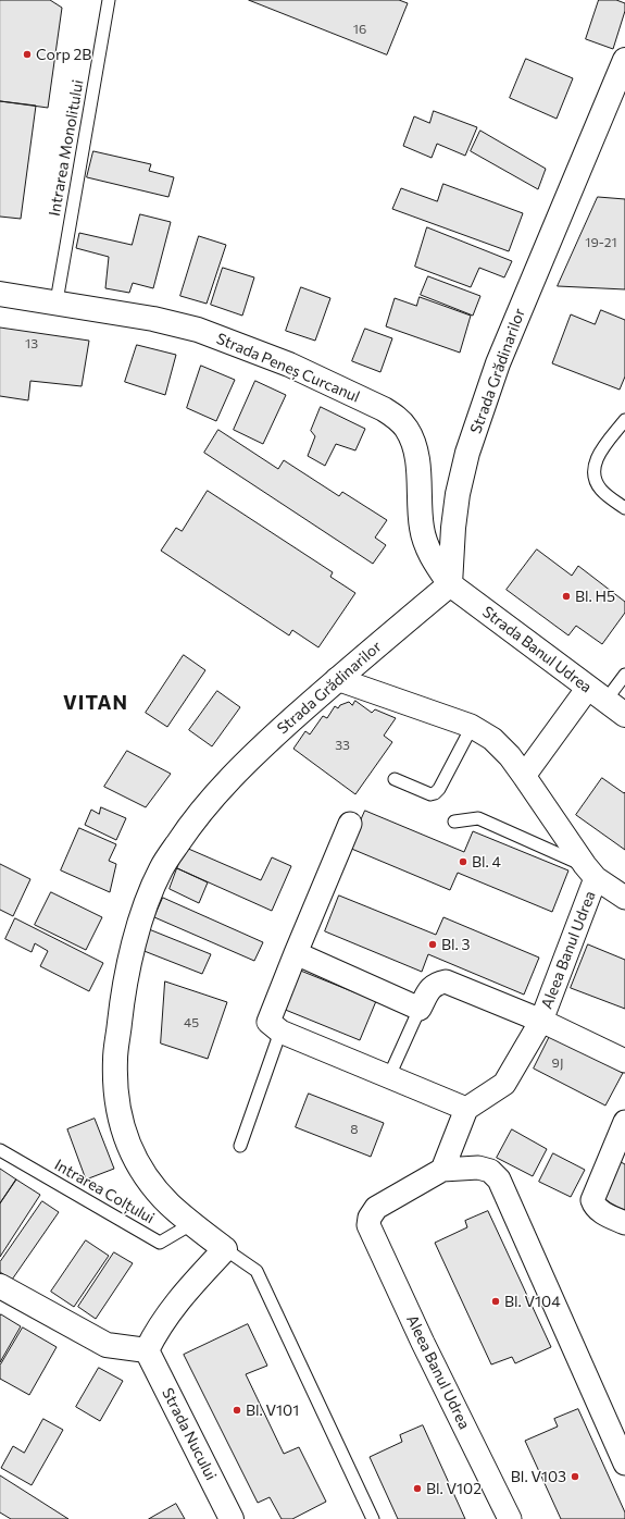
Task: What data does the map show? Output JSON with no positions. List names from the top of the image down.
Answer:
{
  "streets": {
    "street": [
      "Strada Peneș Curcanul",
      "Strada Grădinarilor",
      "Strada Banul Udrea",
      "Aleea Banul Udrea",
      "Strada Nucului"
    ],
    "lane": ["Intrarea Monolitului", "Intrarea Colțului"]
  },
  "crossings": [
    ["Intrarea Monolitului", "Strada Peneș Curcanul"],
    ["Strada Peneș Curcanul", "Strada Grădinarilor"],
    ["Strada Peneș Curcanul", "Strada Banul Udrea"],
    ["Strada Grădinarilor", "Strada Banul Udrea"],
    ["Strada Grădinarilor", "Intrarea Colțului"]
  ],
  "districts": ["VITAN"],
  "places": [
    "Corp 2B",
    "Bl. H5",
    "Bl. 4",
    "Bl. 3",
    "Bl. V104",
    "Bl. V101",
    "Bl. V103",
    "Bl. V102"
  ],
  "house_numbers": [
    "16",
    "19-21",
    "13",
    "33",
    "45",
    "9J",
    "8"
  ]
}
